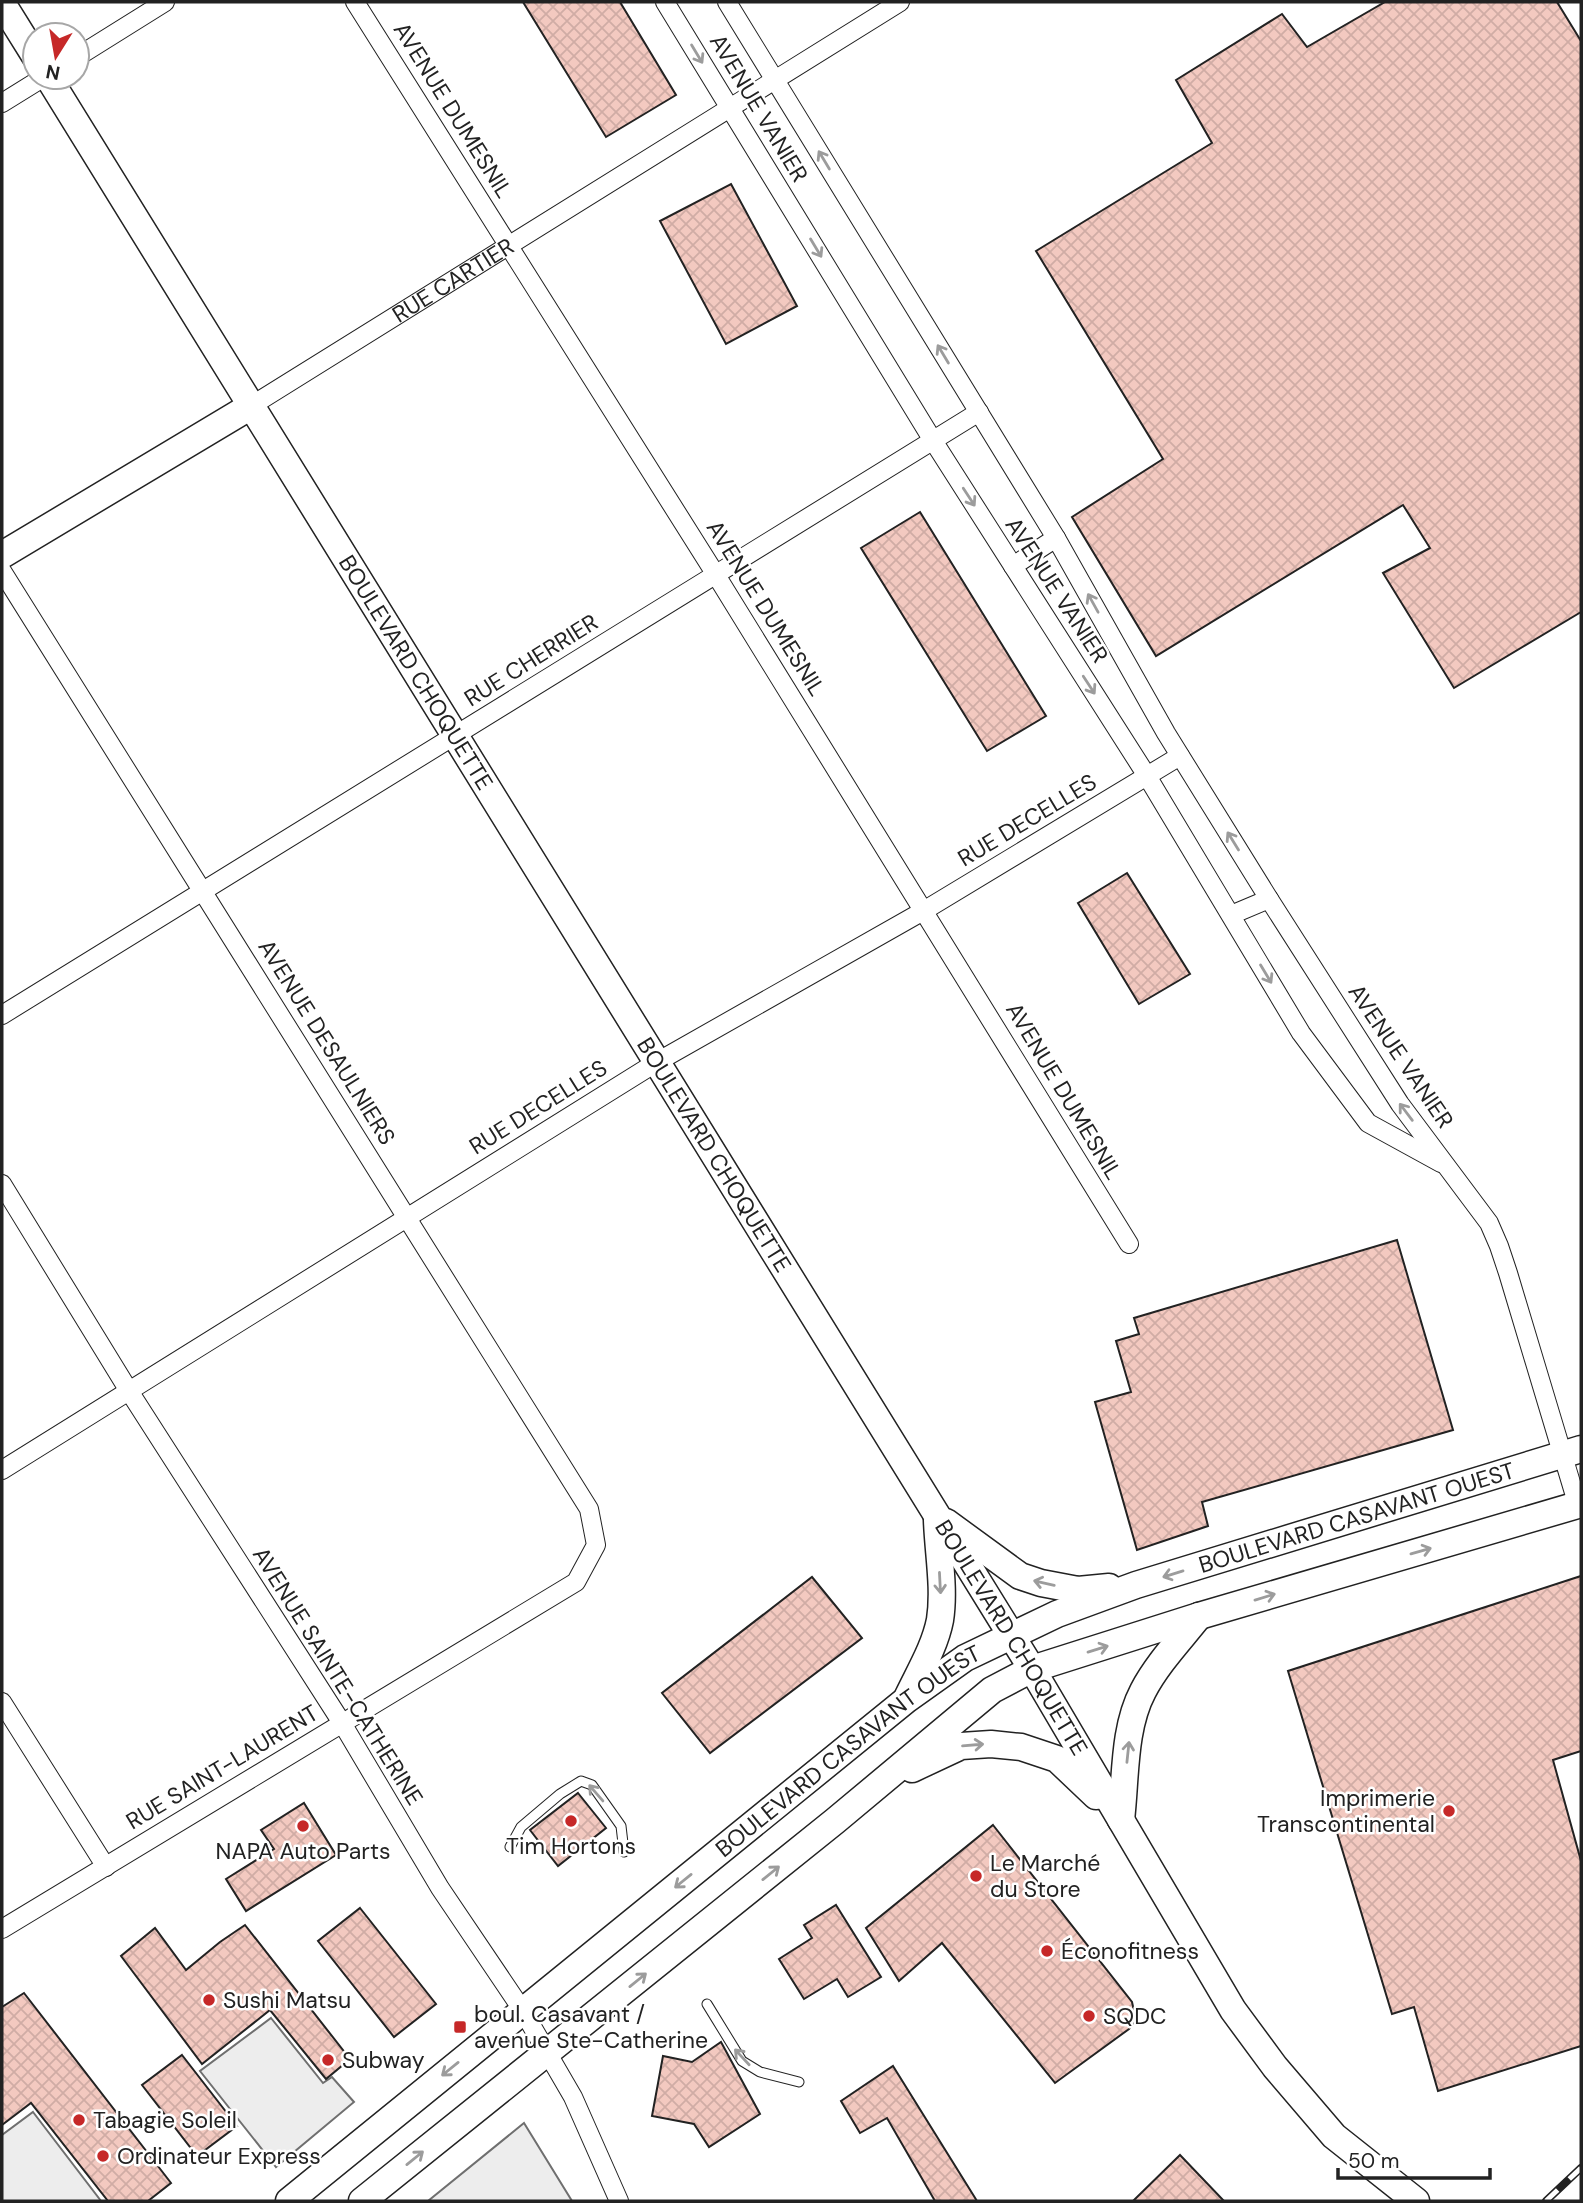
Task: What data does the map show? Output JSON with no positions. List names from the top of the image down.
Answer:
{
  "streets": {
    "main road": ["RUE CARTIER", "BOULEVARD CHOQUETTE", "BOULEVARD CASAVANT OUEST"],
    "street": [
      "AVENUE VANIER",
      "AVENUE DUMESNIL",
      "RUE CHERRIER",
      "RUE DECELLES",
      "AVENUE DESAULNIERS",
      "AVENUE SAINTE-CATHERINE",
      "RUE SAINT-LAURENT"
    ]
  },
  "crossings": [
    ["AVENUE VANIER", "RUE CARTIER"],
    ["AVENUE VANIER", "RUE CHERRIER"],
    ["AVENUE VANIER", "RUE DECELLES"],
    ["AVENUE VANIER", "BOULEVARD CASAVANT OUEST"],
    ["AVENUE DUMESNIL", "RUE CARTIER"],
    ["AVENUE DUMESNIL", "RUE CHERRIER"],
    ["AVENUE DUMESNIL", "RUE DECELLES"],
    ["RUE CARTIER", "BOULEVARD CHOQUETTE"],
    ["RUE CHERRIER", "BOULEVARD CHOQUETTE"],
    ["RUE CHERRIER", "AVENUE DESAULNIERS"],
    ["BOULEVARD CHOQUETTE", "RUE DECELLES"],
    ["BOULEVARD CHOQUETTE", "BOULEVARD CASAVANT OUEST"],
    ["RUE DECELLES", "AVENUE DESAULNIERS"],
    ["RUE DECELLES", "AVENUE SAINTE-CATHERINE"],
    ["AVENUE DESAULNIERS", "RUE SAINT-LAURENT"],
    ["BOULEVARD CASAVANT OUEST", "AVENUE SAINTE-CATHERINE"],
    ["AVENUE SAINTE-CATHERINE", "RUE SAINT-LAURENT"]
  ],
  "places": {
    "other": [
      "Imprimerie Transcontinental",
      "Tim Hortons",
      "NAPA Auto Parts",
      "Le Marché du Store",
      "Éconofitness",
      "Sushi Matsu",
      "SQDC",
      "Subway",
      "Tabagie Soleil",
      "Ordinateur Express"
    ],
    "transit": ["boul. Casavant / avenue Ste-Catherine"]
  },
  "scale_bar": "50 m",
  "north": "bottom"
}
